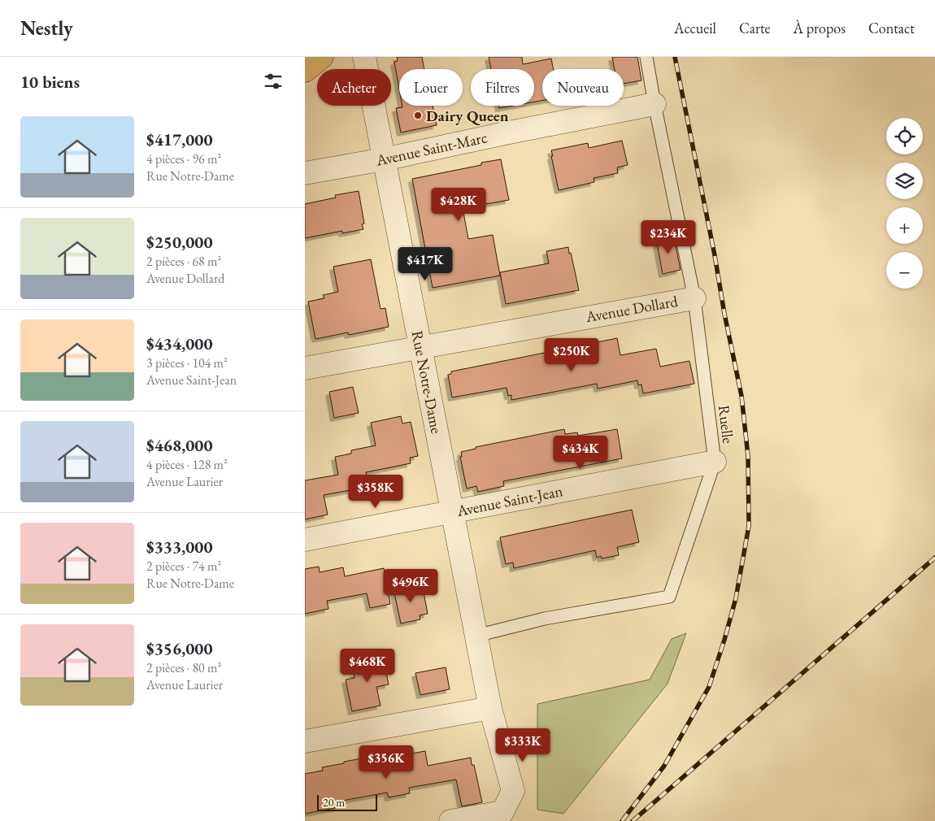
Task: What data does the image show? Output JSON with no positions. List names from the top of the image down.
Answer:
{
  "streets": {
    "street": [
      "Avenue Saint-Marc",
      "Avenue Dollard",
      "Rue Notre-Dame",
      "Avenue Saint-Jean"
    ],
    "lane": ["Ruelle"]
  },
  "crossings": [
    ["Avenue Saint-Marc", "Rue Notre-Dame"],
    ["Avenue Saint-Marc", "Ruelle"],
    ["Avenue Dollard", "Rue Notre-Dame"],
    ["Avenue Dollard", "Ruelle"],
    ["Rue Notre-Dame", "Ruelle"],
    ["Rue Notre-Dame", "Avenue Saint-Jean"],
    ["Ruelle", "Avenue Saint-Jean"]
  ],
  "places": ["Dairy Queen"],
  "scale_bar": "20 m",
  "page": {
    "header": "Nestly",
    "nav": [
      "Accueil",
      "Carte",
      "À propos",
      "Contact"
    ],
    "heading": "10 biens",
    "chip": [
      "Acheter",
      "Louer",
      "Filtres",
      "Nouveau"
    ],
    "list": [
      {
        "name": "$417,000",
        "note": "4 pièces · 96 m² · Rue Notre-Dame"
      },
      {
        "name": "$250,000",
        "note": "2 pièces · 68 m² · Avenue Dollard"
      },
      {
        "name": "$434,000",
        "note": "3 pièces · 104 m² · Avenue Saint-Jean"
      },
      {
        "name": "$468,000",
        "note": "4 pièces · 128 m² · Avenue Laurier"
      },
      {
        "name": "$333,000",
        "note": "2 pièces · 74 m² · Rue Notre-Dame"
      },
      {
        "name": "$356,000",
        "note": "2 pièces · 80 m² · Avenue Laurier"
      }
    ],
    "map_buttons": ["+", "−"],
    "price": [
      "$428K",
      "$234K",
      "$417K",
      "$250K",
      "$434K",
      "$358K",
      "$496K",
      "$468K",
      "$333K",
      "$356K"
    ],
    "scale": "20 m"
  }
}
